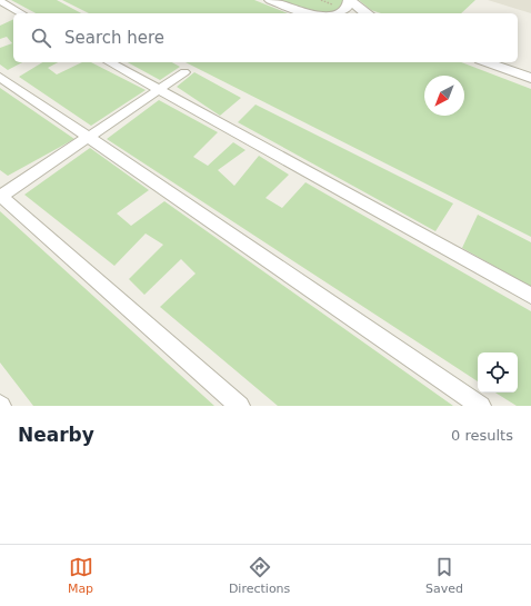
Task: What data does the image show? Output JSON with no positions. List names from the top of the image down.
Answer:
{
  "north": "bottom left",
  "page": {
    "search": "Search here",
    "heading": ["Nearby", "0 results"],
    "nav": ["Map", "Directions", "Saved"]
  }
}
